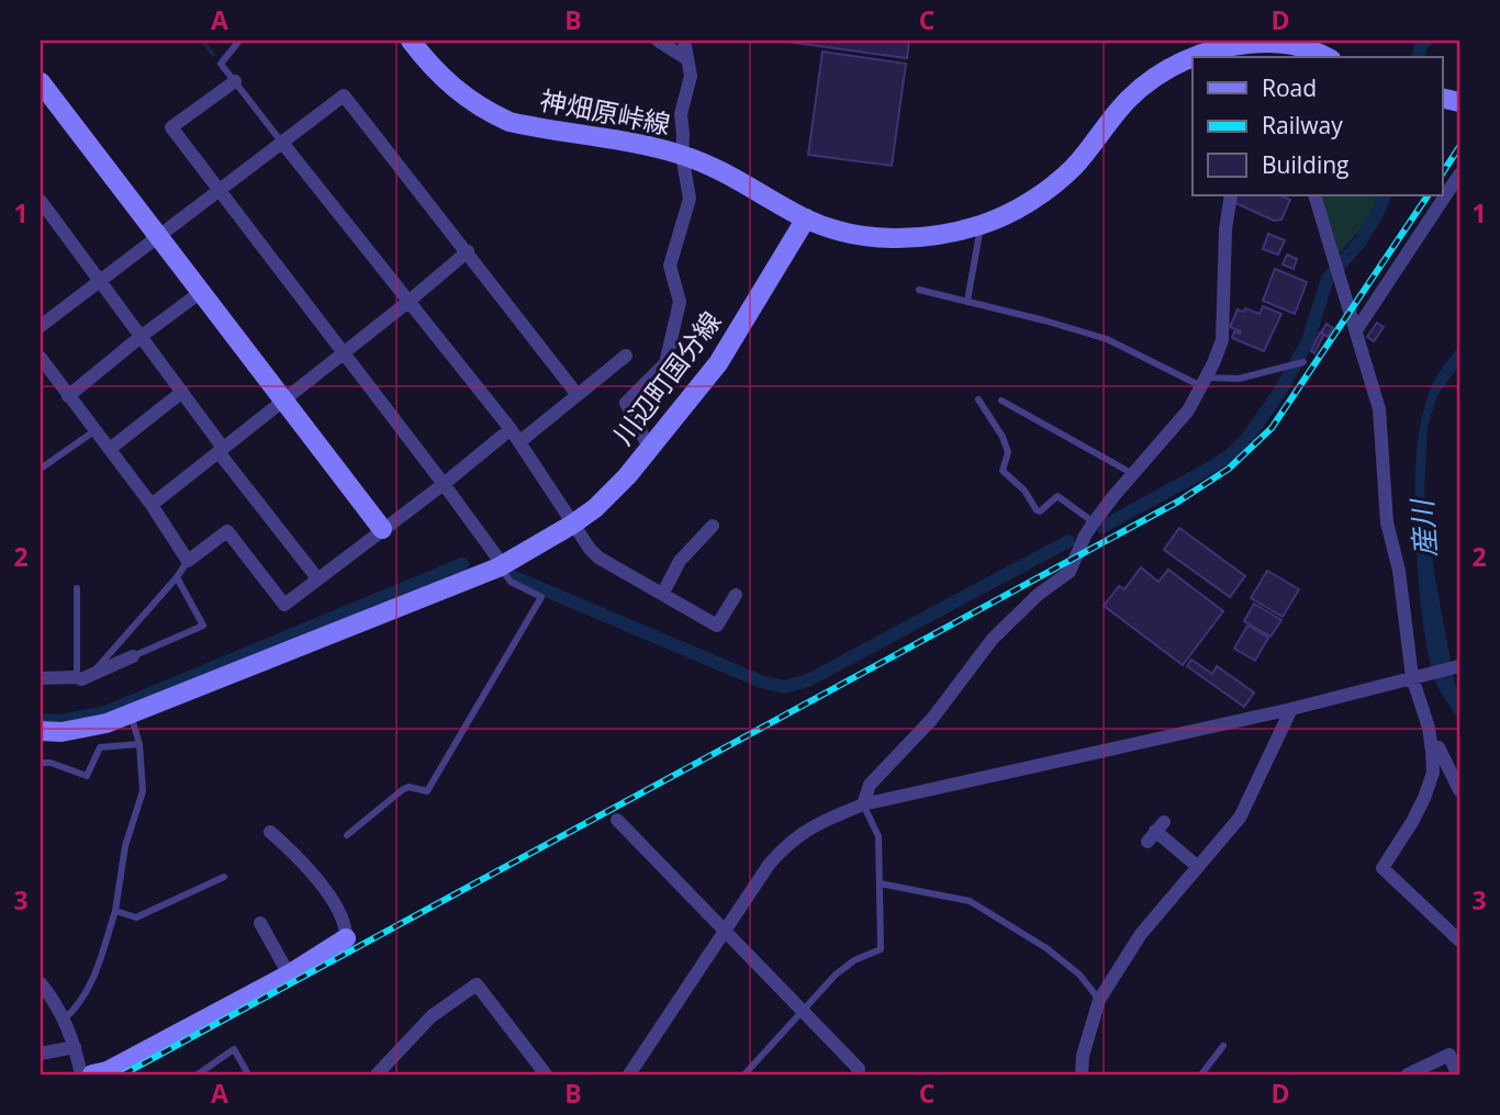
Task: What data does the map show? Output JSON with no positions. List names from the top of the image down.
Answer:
{
  "streets": {
    "street": ["神畑原峠線", "川辺町国分線"]
  },
  "crossings": [
    ["神畑原峠線", "川辺町国分線"]
  ],
  "water": ["産川"],
  "legend": ["Road", "Railway", "Building"],
  "grid": {
    "columns": [
      "A",
      "B",
      "C",
      "D"
    ],
    "rows": ["1", "2", "3"]
  }
}
